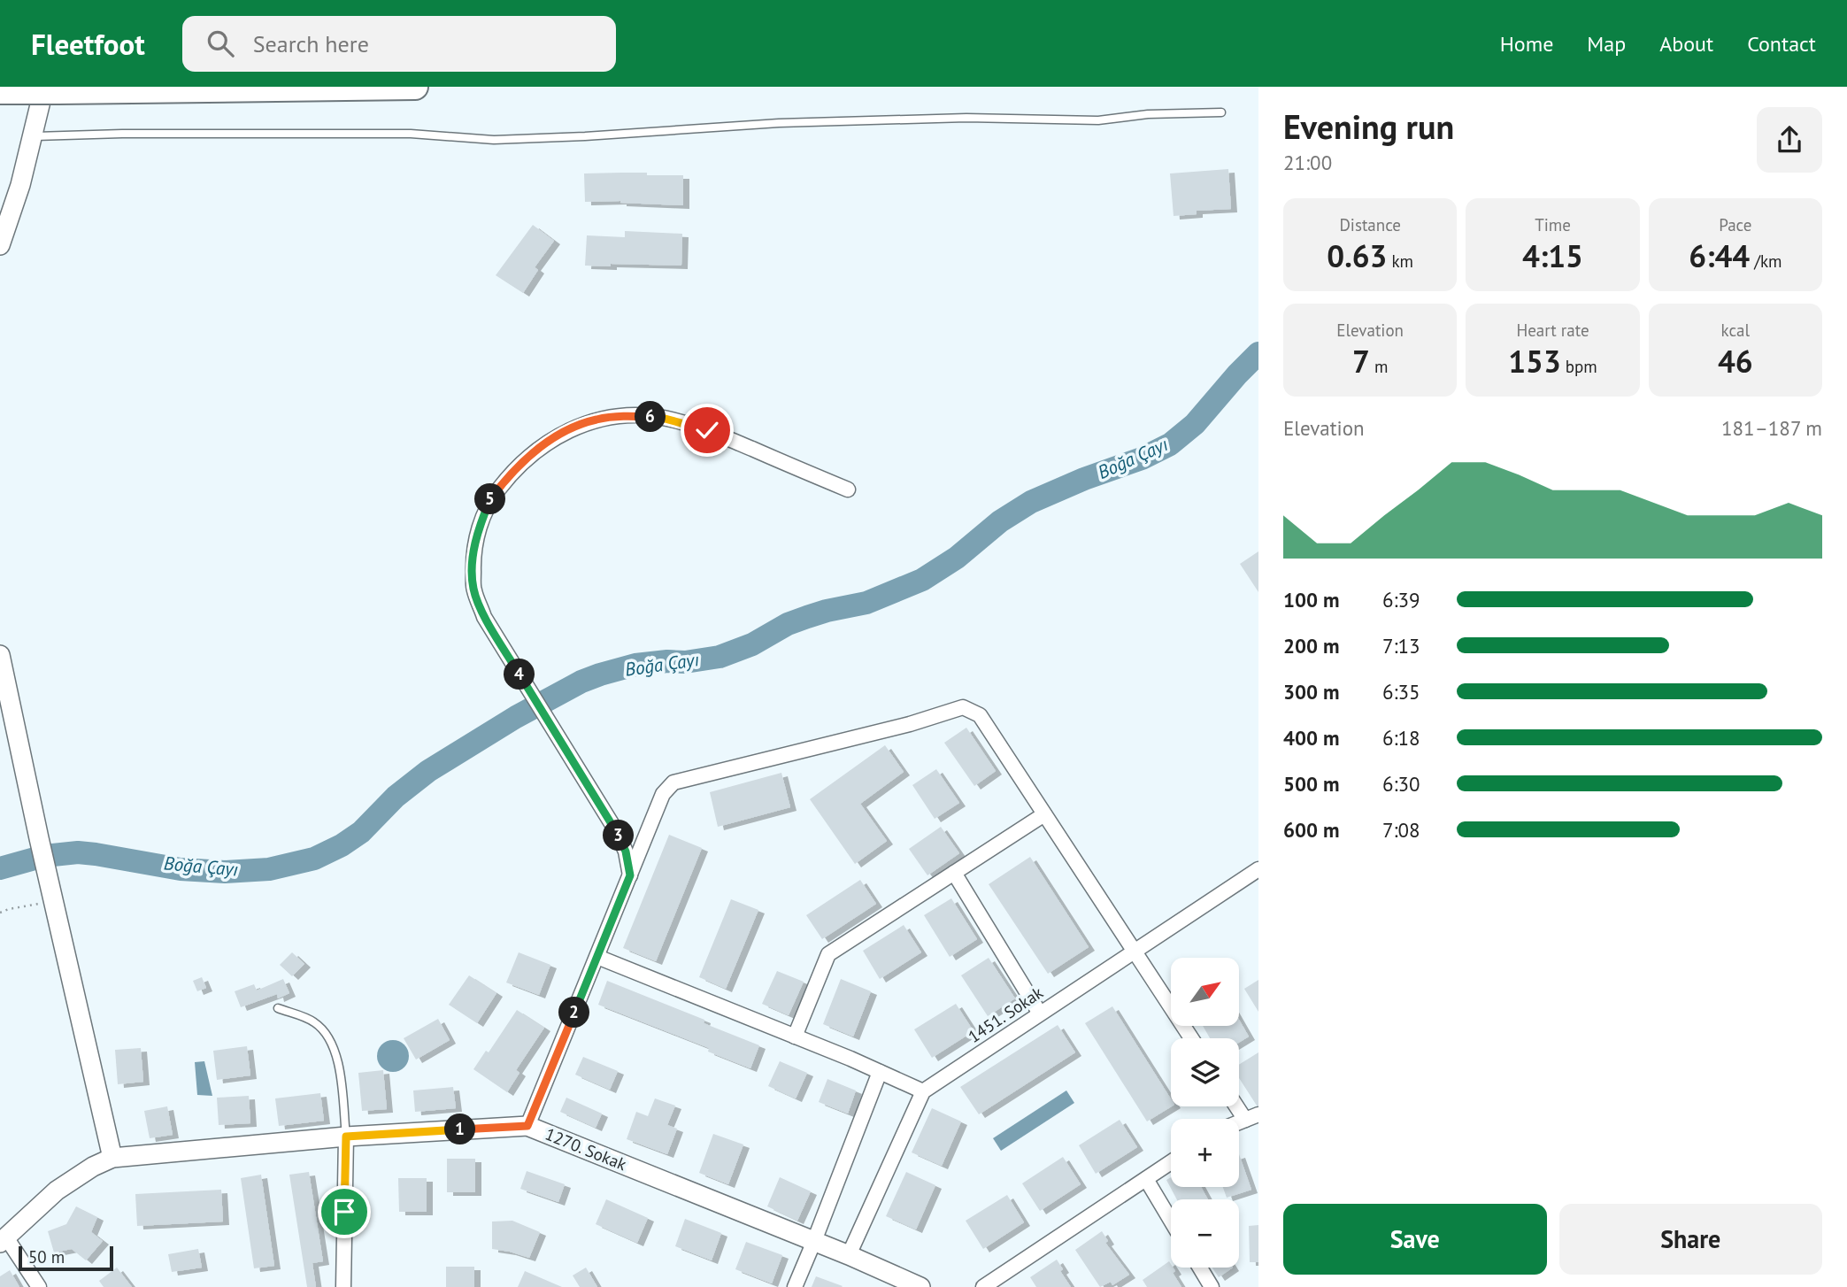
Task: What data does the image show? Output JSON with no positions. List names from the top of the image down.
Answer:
{
  "streets": {
    "street": ["1451. Sokak", "1270. Sokak"]
  },
  "water": ["Boğa Çayı"],
  "scale_bar": "50 m",
  "north": "top right",
  "page": {
    "header": "Fleetfoot",
    "search": "Search here",
    "nav": [
      "Home",
      "Map",
      "About",
      "Contact"
    ],
    "heading": ["Evening run", "21:00"],
    "stats": [
      ["Distance", "0.63 km"],
      ["Time", "4:15"],
      ["Pace", "6:44 /km"],
      ["Elevation", "7 m"],
      ["Heart rate", "153 bpm"],
      ["kcal", "46"]
    ],
    "pins": [
      "6",
      "5",
      "4",
      "3",
      "2",
      "1"
    ],
    "chart": ["Elevation", "181–187 m"],
    "list": [
      {
        "name": "100 m",
        "note": "6:39"
      },
      {
        "name": "200 m",
        "note": "7:13"
      },
      {
        "name": "300 m",
        "note": "6:35"
      },
      {
        "name": "400 m",
        "note": "6:18"
      },
      {
        "name": "500 m",
        "note": "6:30"
      },
      {
        "name": "600 m",
        "note": "7:08"
      }
    ],
    "map_buttons": ["+", "−"],
    "buttons": ["Save", "Share"],
    "scale": "50 m"
  }
}
